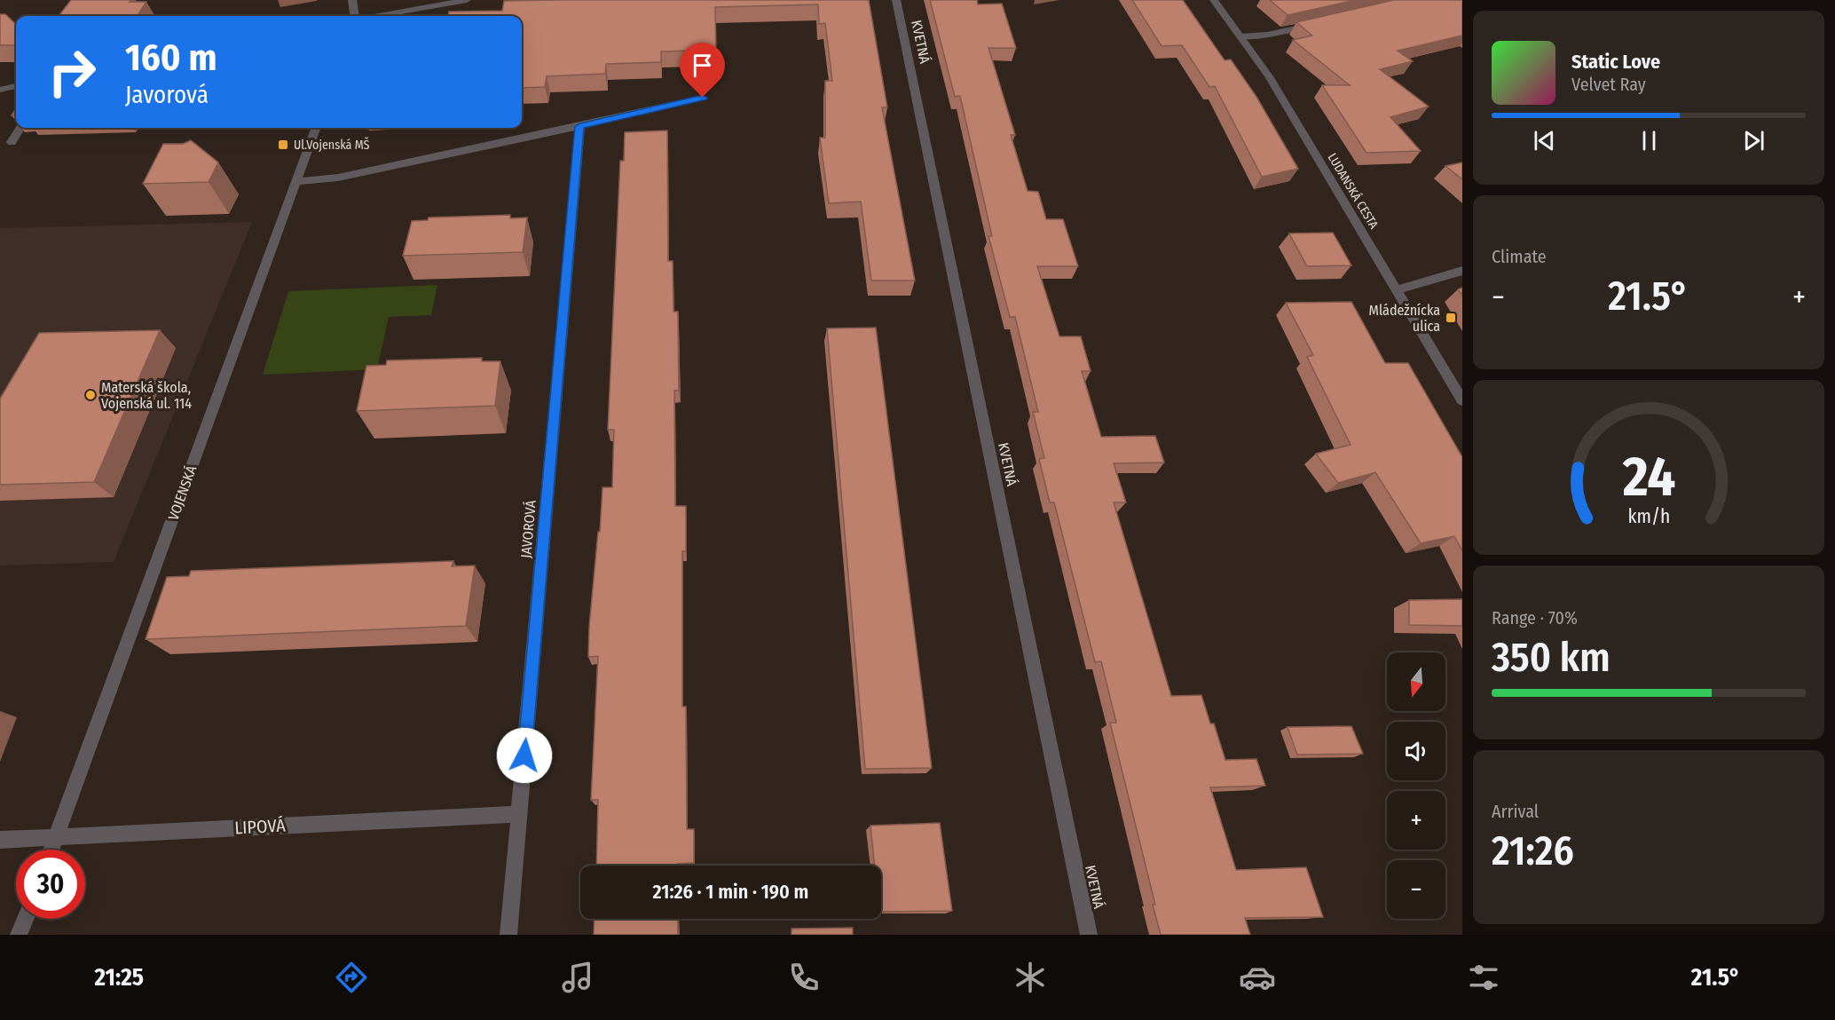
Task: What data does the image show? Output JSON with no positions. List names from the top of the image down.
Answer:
{
  "streets": {
    "street": [
      "KVETNÁ",
      "LUDANSKÁ CESTA",
      "VOJENSKÁ",
      "JAVOROVÁ",
      "LIPOVÁ"
    ]
  },
  "crossings": [
    ["VOJENSKÁ", "LIPOVÁ"],
    ["JAVOROVÁ", "LIPOVÁ"]
  ],
  "places": {
    "transit": ["Ul.Vojenská MŠ", "Mládežnícka ulica"],
    "other": ["Materská škola, Vojenská ul. 114"]
  },
  "north": "bottom",
  "page": {
    "turn": ["160 m", "Javorová"],
    "song": ["Static Love", "Velvet Ray"],
    "tile": [
      "Climate",
      ["Range · 70%", "350 km"],
      ["Arrival", "21:26"]
    ],
    "heat": ["−", "21.5°", "+"],
    "map_buttons": ["+", "−"],
    "limit": "30",
    "trip": "21:26 · 1 min · 190 m",
    "tabs": ["21:25", "21.5°"],
    "gauge": ["24", "km/h"]
  }
}
